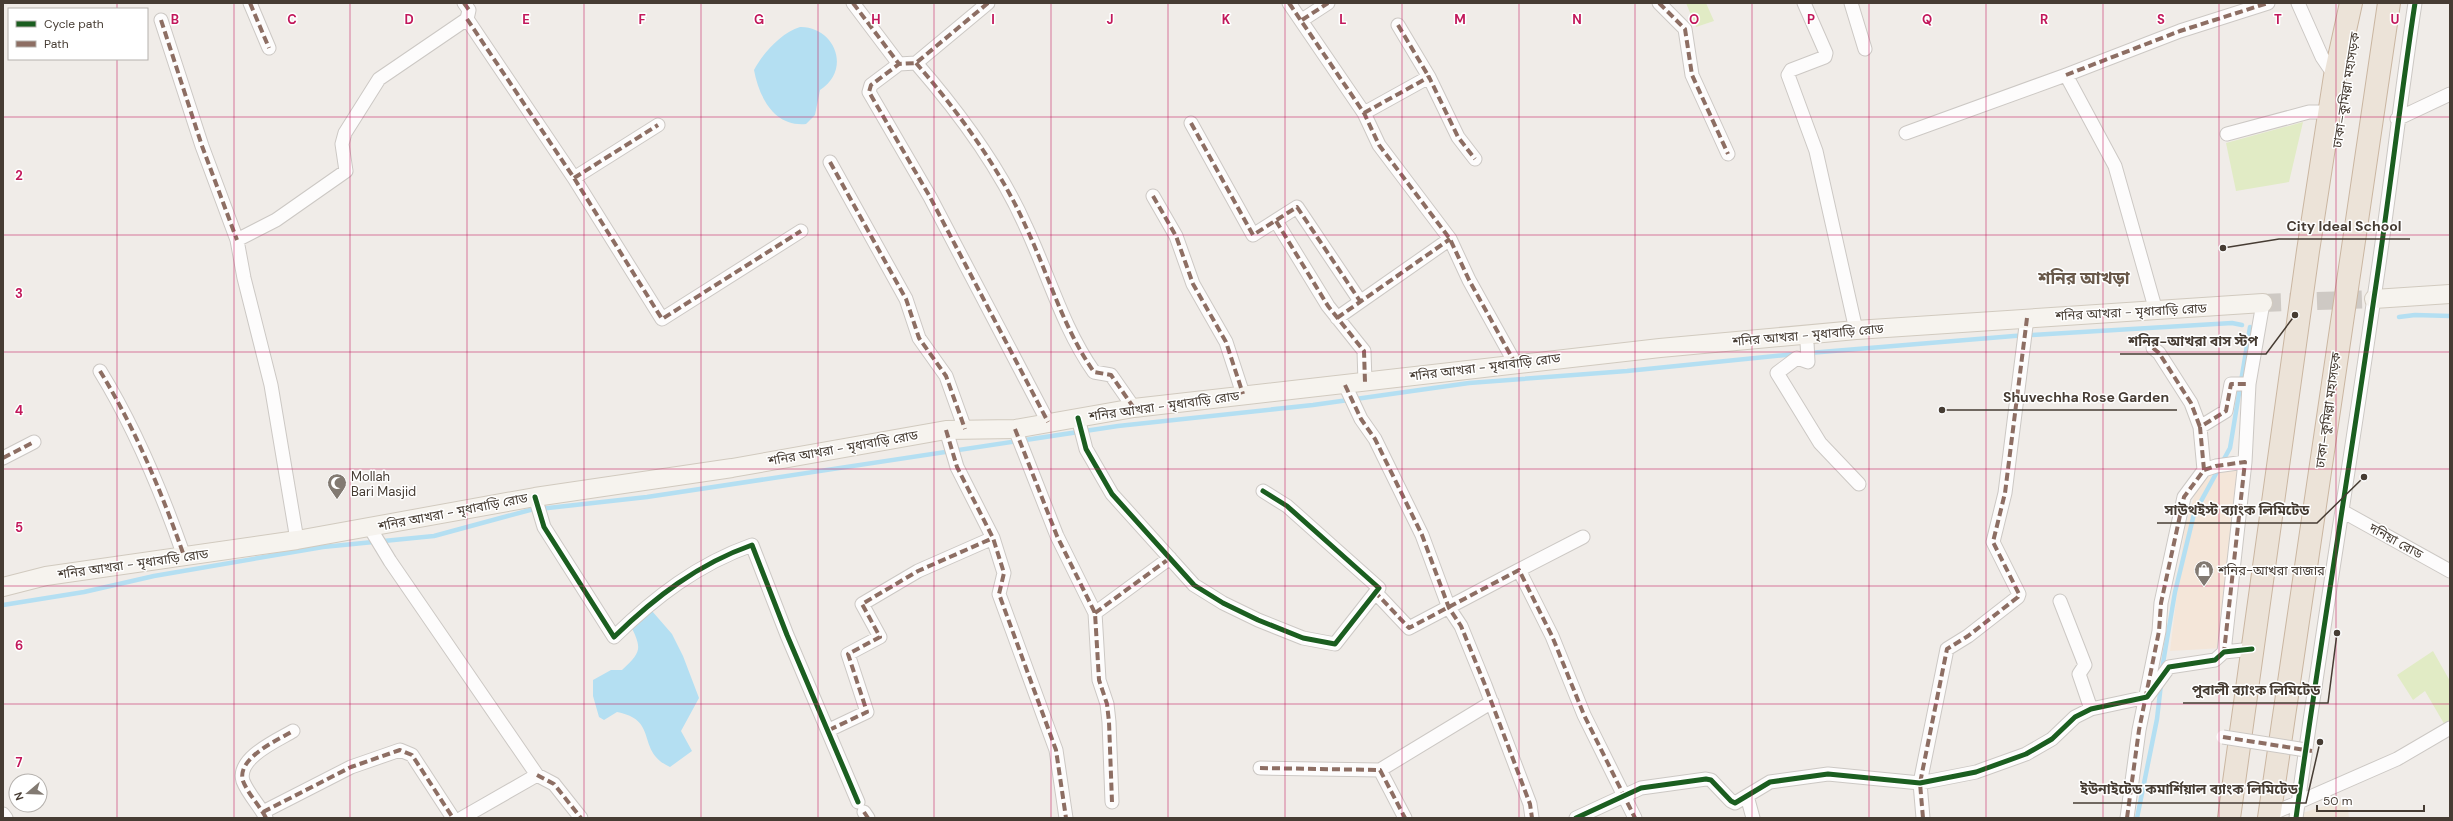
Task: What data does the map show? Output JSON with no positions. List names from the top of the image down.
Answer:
{
  "streets": {
    "highway": ["ঢাকা–কুমিল্লা মহাসড়ক"],
    "main road": ["শনির আখরা - মৃধাবাড়ি রোড"],
    "street": ["দনিয়া রোড"]
  },
  "districts": ["শনির আখড়া"],
  "places": {
    "other": [
      "City Ideal School",
      "শনির-আখরা বাস স্টপ",
      "Shuvechha Rose Garden",
      "সাউথইস্ট ব্যাংক লিমিটেড",
      "পুবালী ব্যাংক লিমিটেড",
      "ইউনাইটেড কমার্শিয়াল ব্যাংক লিমিটেড"
    ],
    "mosque": ["Mollah Bari Masjid"],
    "shop": ["শনির-আখরা বাজার"]
  },
  "legend": ["Cycle path", "Path"],
  "scale_bar": "50 m",
  "north": "left",
  "grid": {
    "columns": [
      "B",
      "C",
      "D",
      "E",
      "F",
      "G",
      "H",
      "I",
      "J",
      "K",
      "L",
      "M",
      "N",
      "O",
      "P",
      "Q",
      "R",
      "S",
      "T",
      "U"
    ],
    "rows": [
      "2",
      "3",
      "4",
      "5",
      "6",
      "7"
    ]
  }
}
